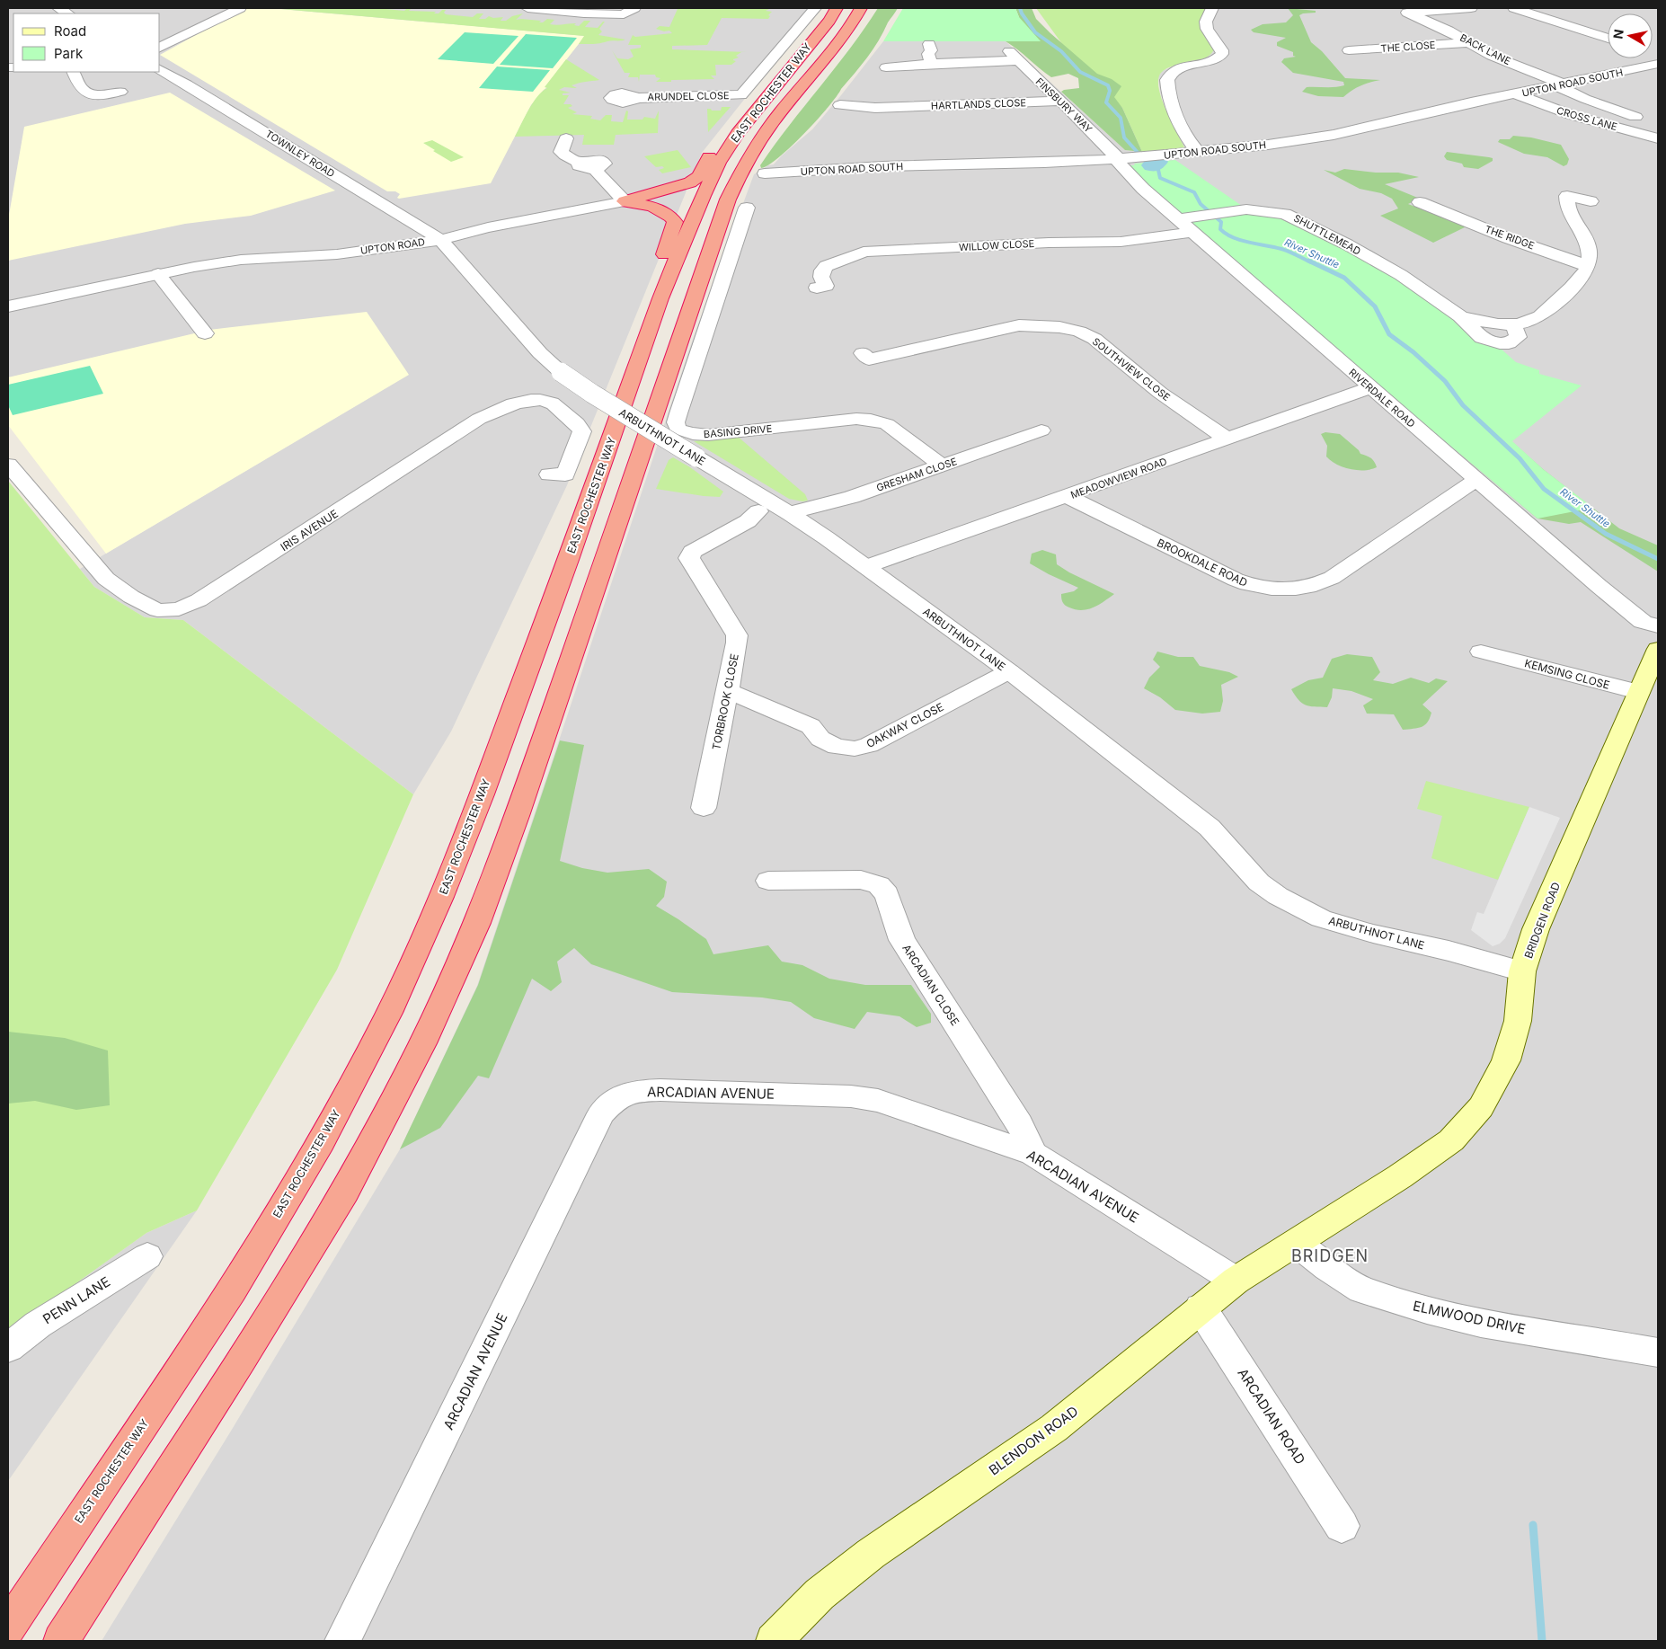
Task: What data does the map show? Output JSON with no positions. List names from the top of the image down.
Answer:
{
  "streets": {
    "highway": ["EAST ROCHESTER WAY"],
    "main road": ["BRIDGEN ROAD", "BLENDON ROAD"],
    "street": [
      "THE CLOSE",
      "BACK LANE",
      "UPTON ROAD SOUTH",
      "ARUNDEL CLOSE",
      "HARTLANDS CLOSE",
      "FINSBURY WAY",
      "CROSS LANE",
      "TOWNLEY ROAD",
      "SHUTTLEMEAD",
      "THE RIDGE",
      "WILLOW CLOSE",
      "UPTON ROAD",
      "SOUTHVIEW CLOSE",
      "RIVERDALE ROAD",
      "BASING DRIVE",
      "ARBUTHNOT LANE",
      "GRESHAM CLOSE",
      "MEADOWVIEW ROAD",
      "IRIS AVENUE",
      "BROOKDALE ROAD",
      "KEMSING CLOSE",
      "TORBROOK CLOSE",
      "OAKWAY CLOSE",
      "ARCADIAN CLOSE",
      "ARCADIAN AVENUE",
      "PENN LANE",
      "ELMWOOD DRIVE",
      "ARCADIAN ROAD"
    ]
  },
  "crossings": [
    ["THE CLOSE", "BACK LANE"],
    ["BACK LANE", "UPTON ROAD SOUTH"],
    ["BACK LANE", "CROSS LANE"],
    ["UPTON ROAD SOUTH", "FINSBURY WAY"],
    ["UPTON ROAD SOUTH", "CROSS LANE"],
    ["UPTON ROAD SOUTH", "RIVERDALE ROAD"],
    ["HARTLANDS CLOSE", "FINSBURY WAY"],
    ["FINSBURY WAY", "RIVERDALE ROAD"],
    ["TOWNLEY ROAD", "UPTON ROAD"],
    ["TOWNLEY ROAD", "ARBUTHNOT LANE"],
    ["SHUTTLEMEAD", "THE RIDGE"],
    ["SHUTTLEMEAD", "RIVERDALE ROAD"],
    ["WILLOW CLOSE", "RIVERDALE ROAD"],
    ["UPTON ROAD", "ARBUTHNOT LANE"],
    ["SOUTHVIEW CLOSE", "MEADOWVIEW ROAD"],
    ["RIVERDALE ROAD", "MEADOWVIEW ROAD"],
    ["RIVERDALE ROAD", "BROOKDALE ROAD"],
    ["BASING DRIVE", "GRESHAM CLOSE"],
    ["ARBUTHNOT LANE", "GRESHAM CLOSE"],
    ["ARBUTHNOT LANE", "MEADOWVIEW ROAD"],
    ["ARBUTHNOT LANE", "OAKWAY CLOSE"],
    ["ARBUTHNOT LANE", "BRIDGEN ROAD"],
    ["MEADOWVIEW ROAD", "BROOKDALE ROAD"],
    ["KEMSING CLOSE", "BRIDGEN ROAD"],
    ["TORBROOK CLOSE", "OAKWAY CLOSE"],
    ["BRIDGEN ROAD", "ELMWOOD DRIVE"],
    ["BRIDGEN ROAD", "BLENDON ROAD"],
    ["ARCADIAN CLOSE", "ARCADIAN AVENUE"],
    ["ARCADIAN AVENUE", "BLENDON ROAD"],
    ["ELMWOOD DRIVE", "BLENDON ROAD"],
    ["ARCADIAN ROAD", "BLENDON ROAD"]
  ],
  "districts": ["BRIDGEN"],
  "water": ["River Shuttle"],
  "legend": ["Road", "Park"],
  "north": "left"
}
